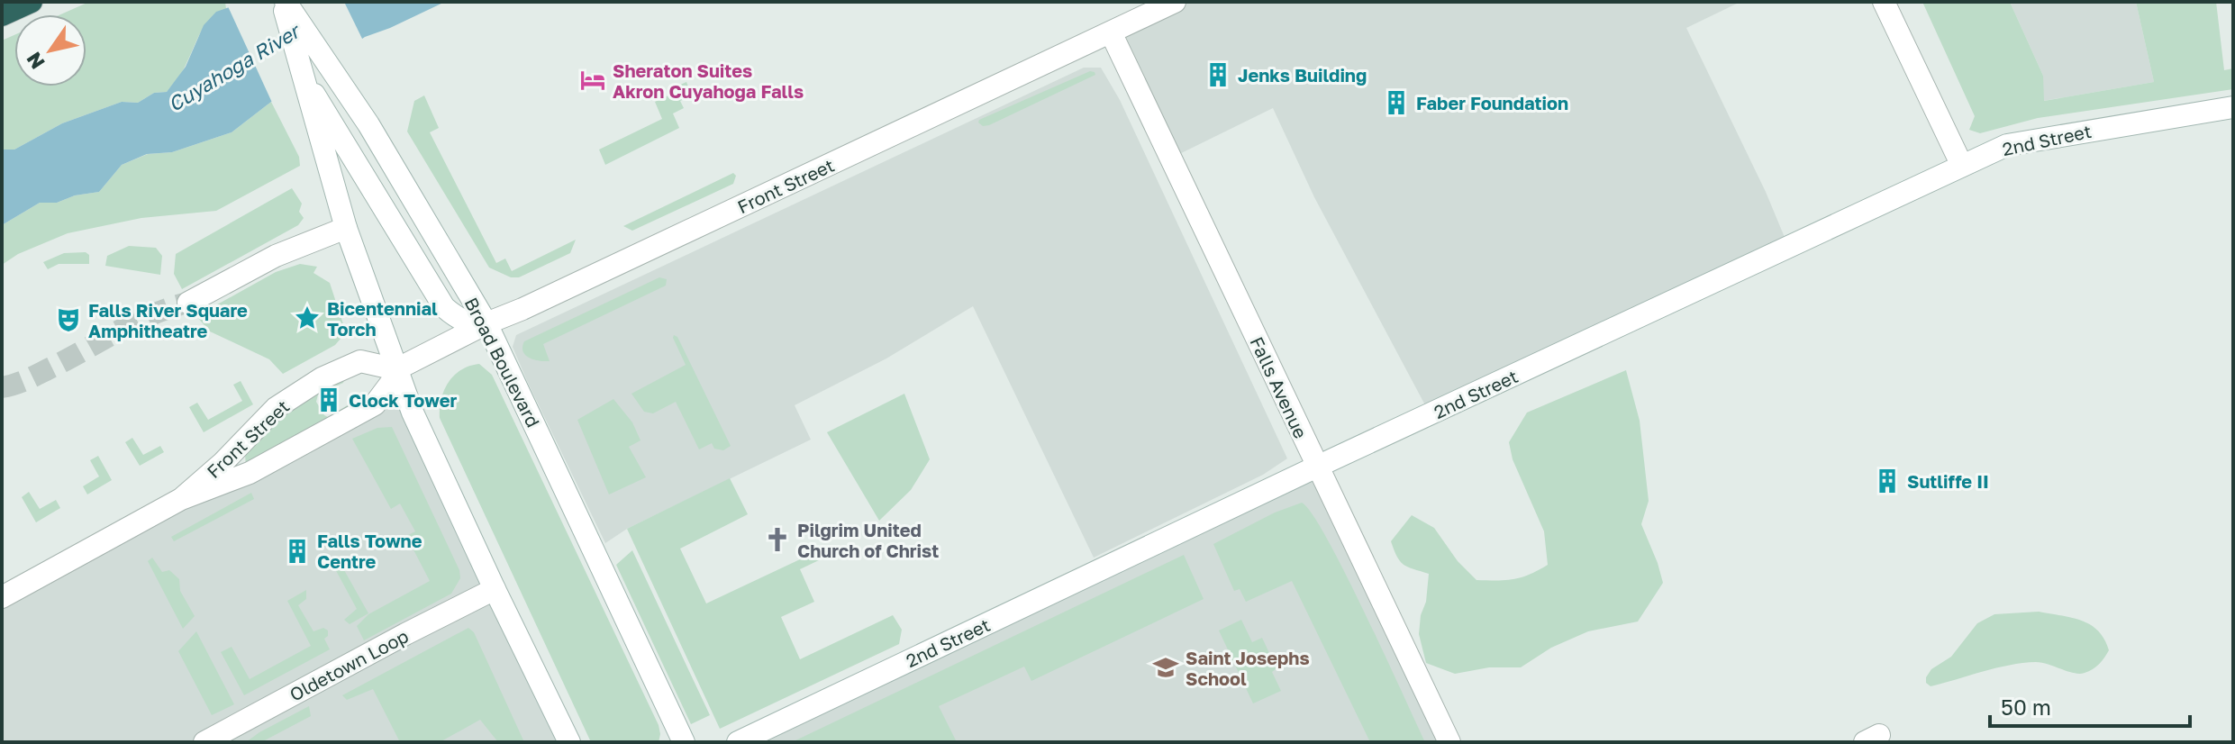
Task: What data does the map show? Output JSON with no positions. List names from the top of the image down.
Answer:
{
  "streets": {
    "main road": [
      "2nd Street",
      "Front Street",
      "Broad Boulevard",
      "Falls Avenue",
      "Oldetown Loop"
    ]
  },
  "crossings": [
    ["2nd Street", "Falls Avenue"],
    ["Front Street", "Broad Boulevard"],
    ["Front Street", "Falls Avenue"]
  ],
  "water": ["Cuyahoga River"],
  "places": {
    "building": [
      "Jenks Building",
      "Faber Foundation",
      "Clock Tower",
      "Sutliffe II",
      "Falls Towne Centre"
    ],
    "hotel": ["Sheraton Suites Akron Cuyahoga Falls"],
    "place": ["Bicentennial Torch"],
    "theatre": ["Falls River Square Amphitheatre"],
    "church": ["Pilgrim United Church of Christ"],
    "school or university": ["Saint Josephs School"]
  },
  "scale_bar": "50 m",
  "north": "bottom left"
}
